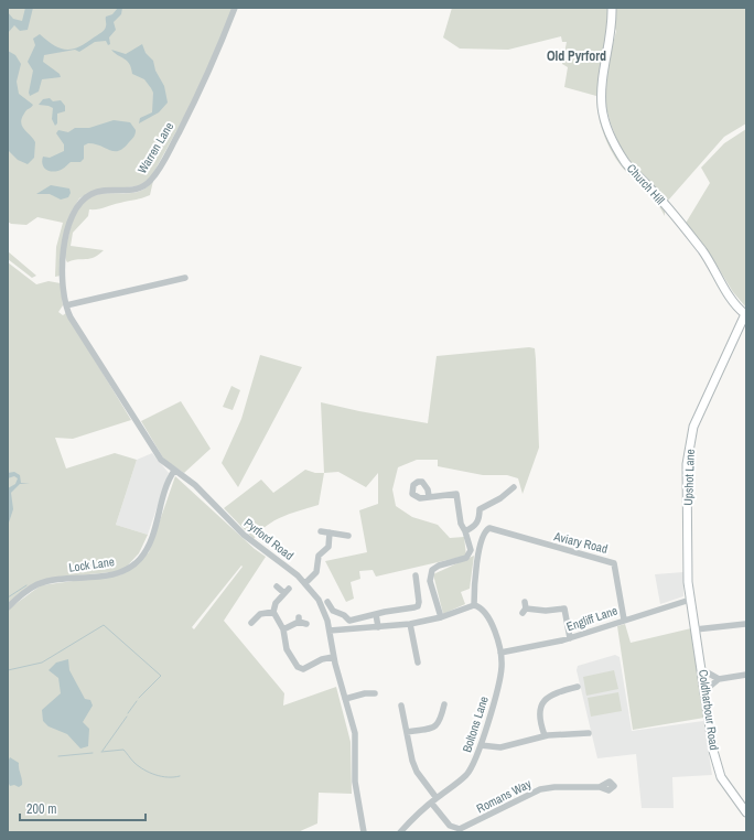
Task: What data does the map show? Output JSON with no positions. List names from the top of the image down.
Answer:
{
  "streets": {
    "main road": ["Church Hill", "Upshot Lane", "Coldharbour Road"],
    "street": [
      "Warren Lane",
      "Pyrford Road",
      "Aviary Road",
      "Lock Lane",
      "Engliff Lane",
      "Boltons Lane",
      "Romans Way"
    ]
  },
  "crossings": [
    ["Warren Lane", "Pyrford Road"],
    ["Church Hill", "Upshot Lane"],
    ["Upshot Lane", "Engliff Lane"],
    ["Upshot Lane", "Coldharbour Road"],
    ["Pyrford Road", "Lock Lane"],
    ["Aviary Road", "Engliff Lane"],
    ["Aviary Road", "Boltons Lane"],
    ["Engliff Lane", "Coldharbour Road"],
    ["Engliff Lane", "Boltons Lane"],
    ["Boltons Lane", "Romans Way"]
  ],
  "districts": ["Old Pyrford"],
  "scale_bar": "200 m"
}
